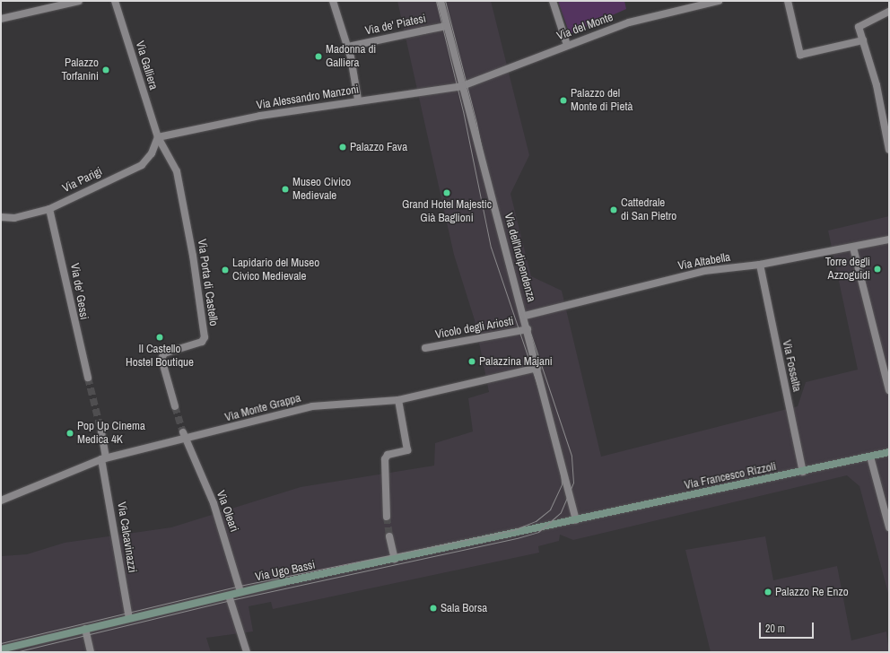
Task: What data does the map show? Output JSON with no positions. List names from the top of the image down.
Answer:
{
  "streets": {
    "street": [
      "Via de' Piatesi",
      "Via del Monte",
      "Via Galliera",
      "Via Alessandro Manzoni",
      "Via Parigi",
      "Via dell'Indipendenza",
      "Via Altabella",
      "Via Porta di Castello",
      "Via de' Gessi",
      "Vicolo degli Ariosti",
      "Via Fossalta",
      "Via Monte Grappa",
      "Via Francesco Rizzoli",
      "Via Oleari",
      "Via Calcavinazzi",
      "Via Ugo Bassi"
    ]
  },
  "crossings": [
    ["Via de' Piatesi", "Via dell'Indipendenza"],
    ["Via del Monte", "Via Alessandro Manzoni"],
    ["Via del Monte", "Via dell'Indipendenza"],
    ["Via Galliera", "Via Alessandro Manzoni"],
    ["Via Galliera", "Via Parigi"],
    ["Via Galliera", "Via Porta di Castello"],
    ["Via Alessandro Manzoni", "Via Parigi"],
    ["Via Alessandro Manzoni", "Via dell'Indipendenza"],
    ["Via Alessandro Manzoni", "Via Porta di Castello"],
    ["Via Parigi", "Via Porta di Castello"],
    ["Via Parigi", "Via de' Gessi"],
    ["Via dell'Indipendenza", "Via Altabella"],
    ["Via dell'Indipendenza", "Vicolo degli Ariosti"],
    ["Via dell'Indipendenza", "Via Monte Grappa"],
    ["Via dell'Indipendenza", "Via Francesco Rizzoli"],
    ["Via dell'Indipendenza", "Via Ugo Bassi"],
    ["Via Altabella", "Via Fossalta"],
    ["Via Fossalta", "Via Francesco Rizzoli"],
    ["Via Monte Grappa", "Via Oleari"],
    ["Via Monte Grappa", "Via Calcavinazzi"],
    ["Via Francesco Rizzoli", "Via Ugo Bassi"],
    ["Via Oleari", "Via Ugo Bassi"],
    ["Via Calcavinazzi", "Via Ugo Bassi"]
  ],
  "places": [
    "Madonna di Galliera",
    "Palazzo Torfanini",
    "Palazzo del Monte di Pietà",
    "Palazzo Fava",
    "Museo Civico Medievale",
    "Grand Hotel Majestic Già Baglioni",
    "Cattedrale di San Pietro",
    "Torre degli Azzoguidi",
    "Lapidario del Museo Civico Medievale",
    "Il Castello Hostel Boutique",
    "Palazzina Majani",
    "Pop Up Cinema Medica 4K",
    "Palazzo Re Enzo",
    "Sala Borsa"
  ],
  "scale_bar": "20 m"
}
